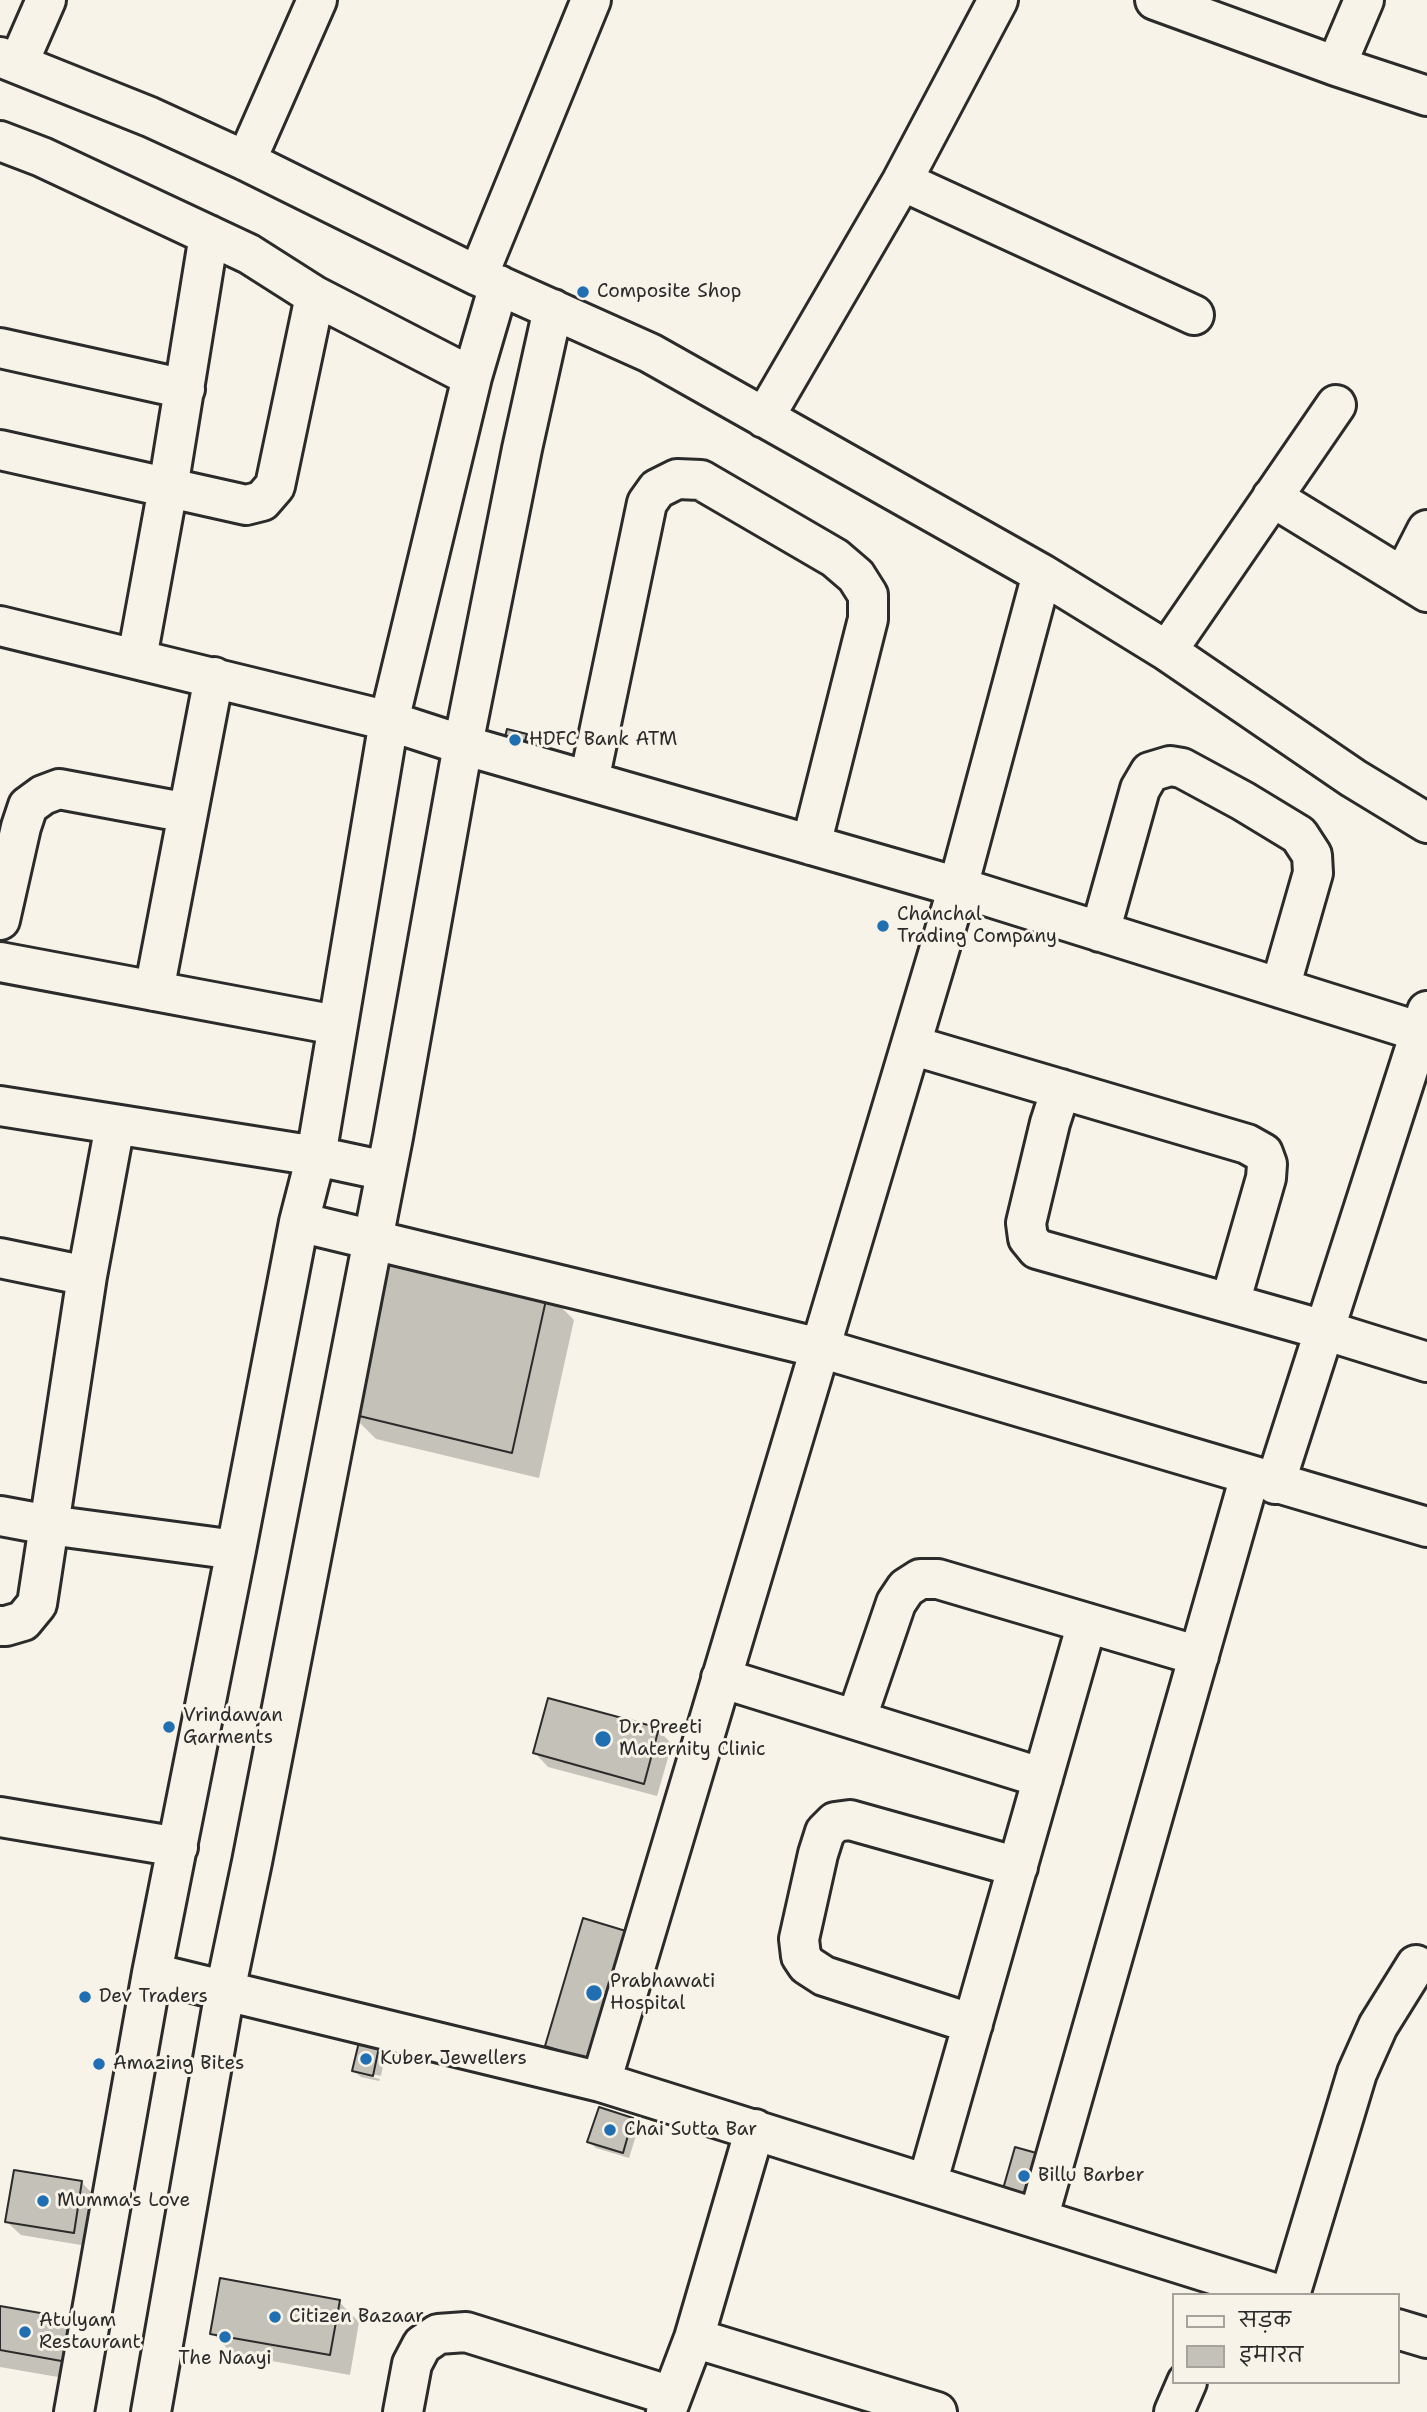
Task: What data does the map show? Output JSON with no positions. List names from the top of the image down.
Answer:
{
  "places": [
    "Composite Shop",
    "HDFC Bank ATM",
    "Chanchal Trading Company",
    "Vrindawan Garments",
    "Dr. Preeti Maternity Clinic",
    "Prabhawati Hospital",
    "Dev Traders",
    "Kuber Jewellers",
    "Amazing Bites",
    "Chai Sutta Bar",
    "Billu Barber",
    "Mumma's Love",
    "Citizen Bazaar",
    "Atulyam Restaurant",
    "The Naayi"
  ],
  "legend": ["सड़क", "इमारत"]
}
